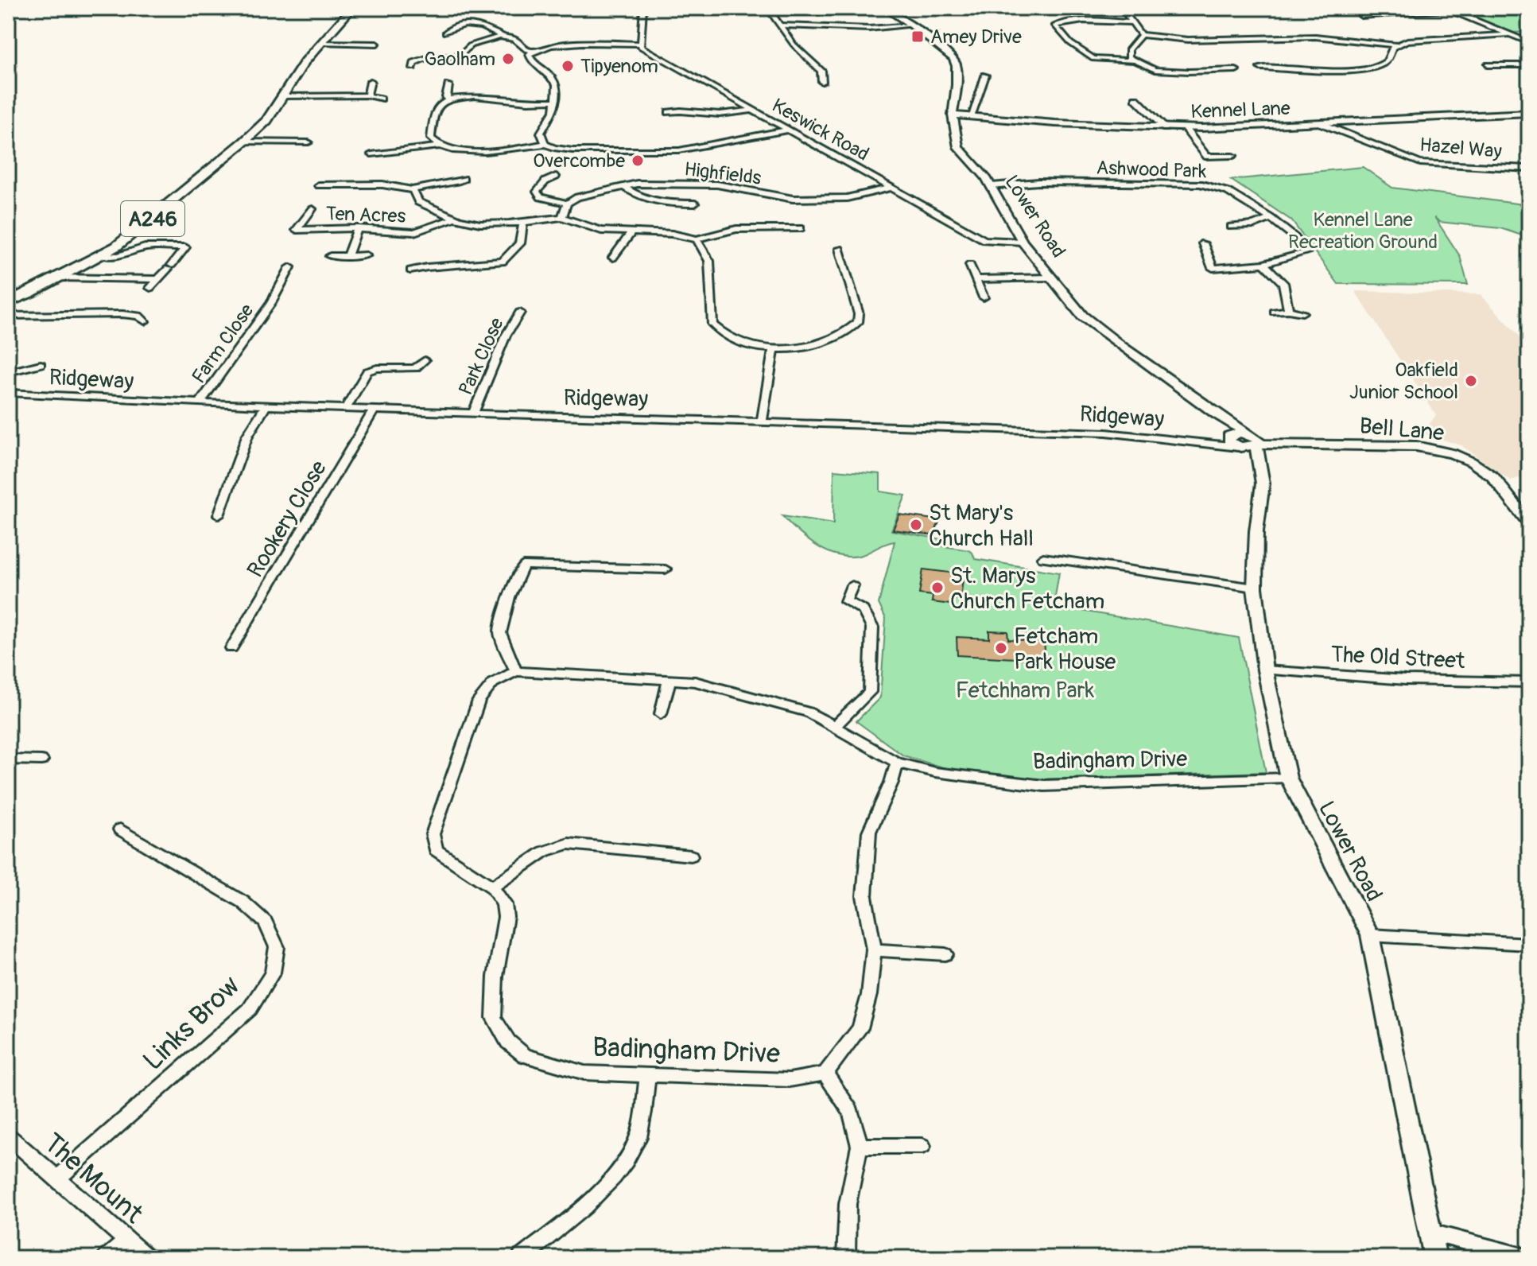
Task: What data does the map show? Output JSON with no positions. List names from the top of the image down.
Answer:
{
  "streets": {
    "main road": ["A246"],
    "street": [
      "Kennel Lane",
      "Keswick Road",
      "Hazel Way",
      "Ashwood Park",
      "Highfields",
      "Ten Acres",
      "Lower Road",
      "Farm Close",
      "Park Close",
      "Ridgeway",
      "Bell Lane",
      "Rookery Close",
      "The Old Street",
      "Badingham Drive",
      "Links Brow",
      "The Mount"
    ]
  },
  "crossings": [
    ["Kennel Lane", "Hazel Way"],
    ["Kennel Lane", "Lower Road"],
    ["Keswick Road", "Highfields"],
    ["Keswick Road", "Lower Road"],
    ["Ashwood Park", "Lower Road"],
    ["Lower Road", "Ridgeway"],
    ["Lower Road", "Bell Lane"],
    ["Lower Road", "The Old Street"],
    ["Lower Road", "Badingham Drive"],
    ["Farm Close", "Ridgeway"],
    ["Park Close", "Ridgeway"],
    ["Ridgeway", "Rookery Close"],
    ["Links Brow", "The Mount"]
  ],
  "parks": ["Kennel Lane Recreation Ground", "Fetchham Park"],
  "places": {
    "transit": ["Amey Drive"],
    "other": [
      "Gaolham",
      "Tipyenom",
      "Overcombe",
      "Oakfield Junior School",
      "St Mary's Church Hall",
      "St. Marys Church Fetcham",
      "Fetcham Park House"
    ]
  }
}
